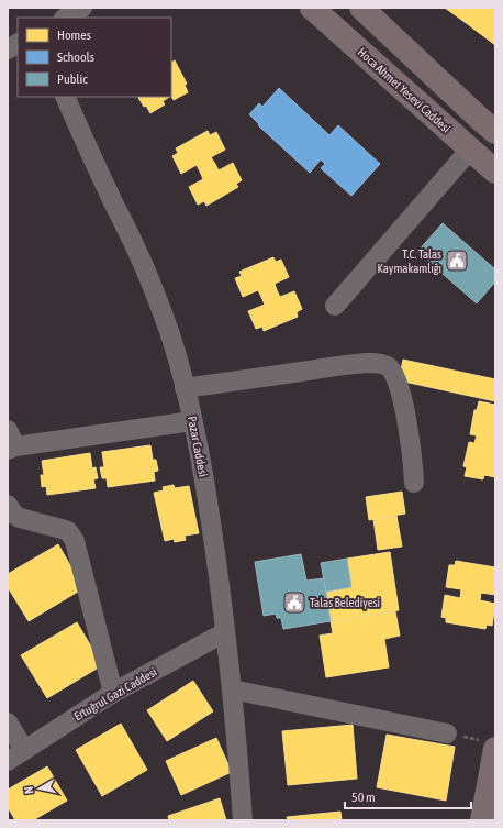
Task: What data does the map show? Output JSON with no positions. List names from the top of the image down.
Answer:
{
  "streets": {
    "main road": ["Hoca Ahmet Yesevi Caddesi"],
    "street": ["Pazar Caddesi", "Ertuğrul Gazi Caddesi"]
  },
  "crossings": [
    ["Pazar Caddesi", "Ertuğrul Gazi Caddesi"]
  ],
  "places": {
    "public building": ["T.C. Talas Kaymakamlığı", "Talas Belediyesi"]
  },
  "legend": ["Homes", "Schools", "Public"],
  "scale_bar": "50 m",
  "north": "left"
}
